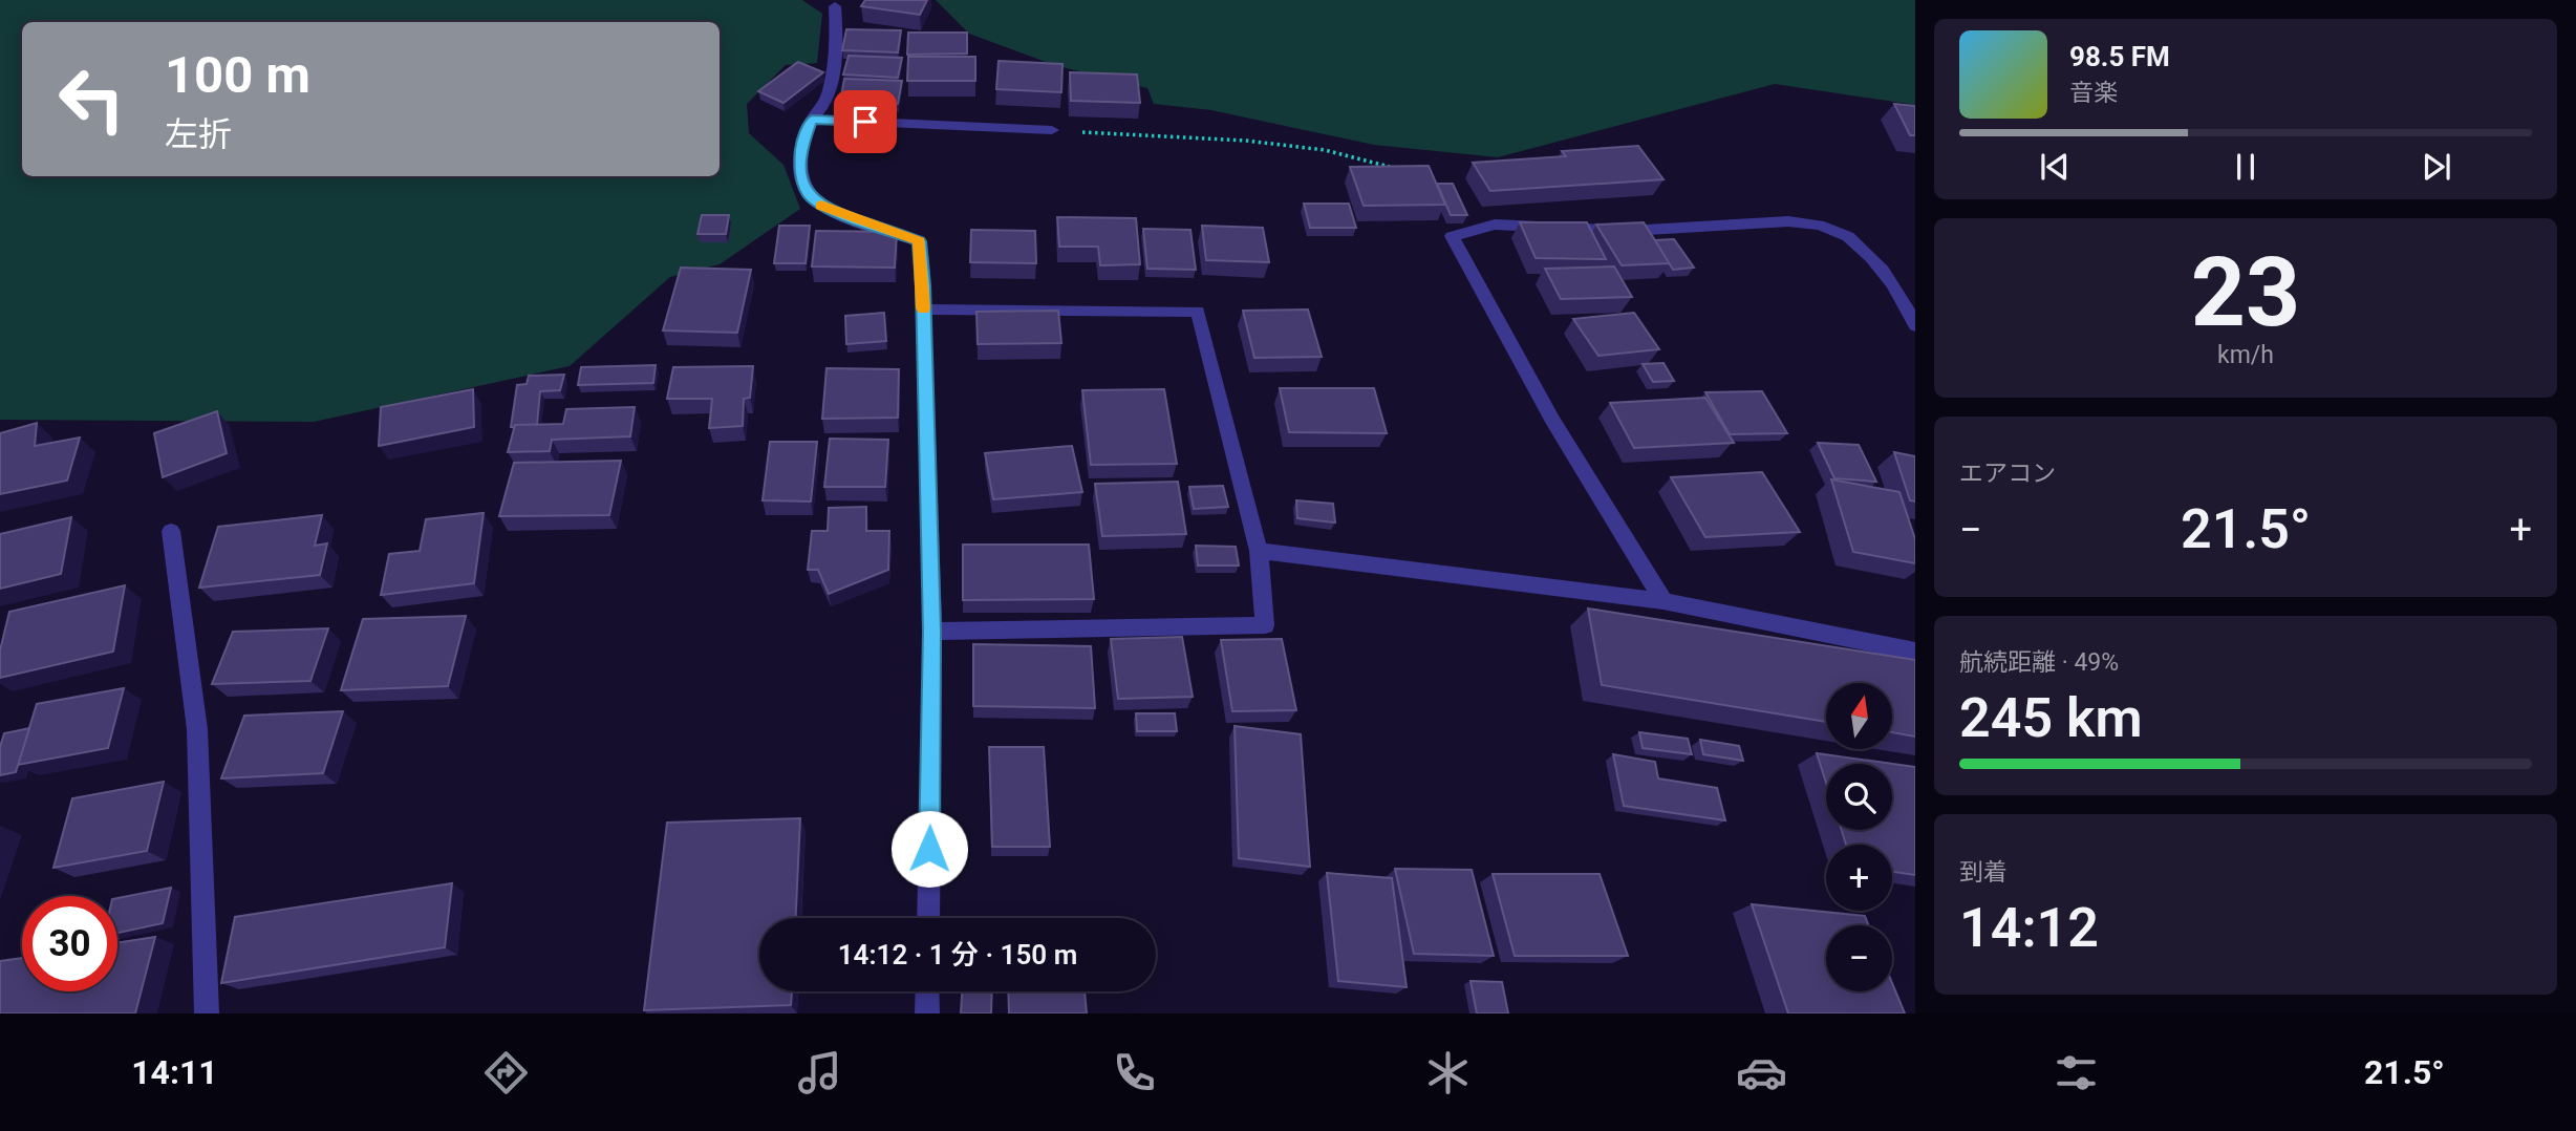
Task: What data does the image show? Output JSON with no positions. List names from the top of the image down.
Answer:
{
  "north": "top",
  "page": {
    "turn": ["100 m", "左折"],
    "song": ["98.5 FM", "音楽"],
    "tile": [
      ["23", "km/h"],
      "エアコン",
      ["航続距離 · 49%", "245 km"],
      ["到着", "14:12"]
    ],
    "heat": ["−", "21.5°", "+"],
    "map_buttons": ["+", "−"],
    "limit": "30",
    "trip": "14:12 · 1 分 · 150 m",
    "tabs": ["14:11", "21.5°"]
  }
}
